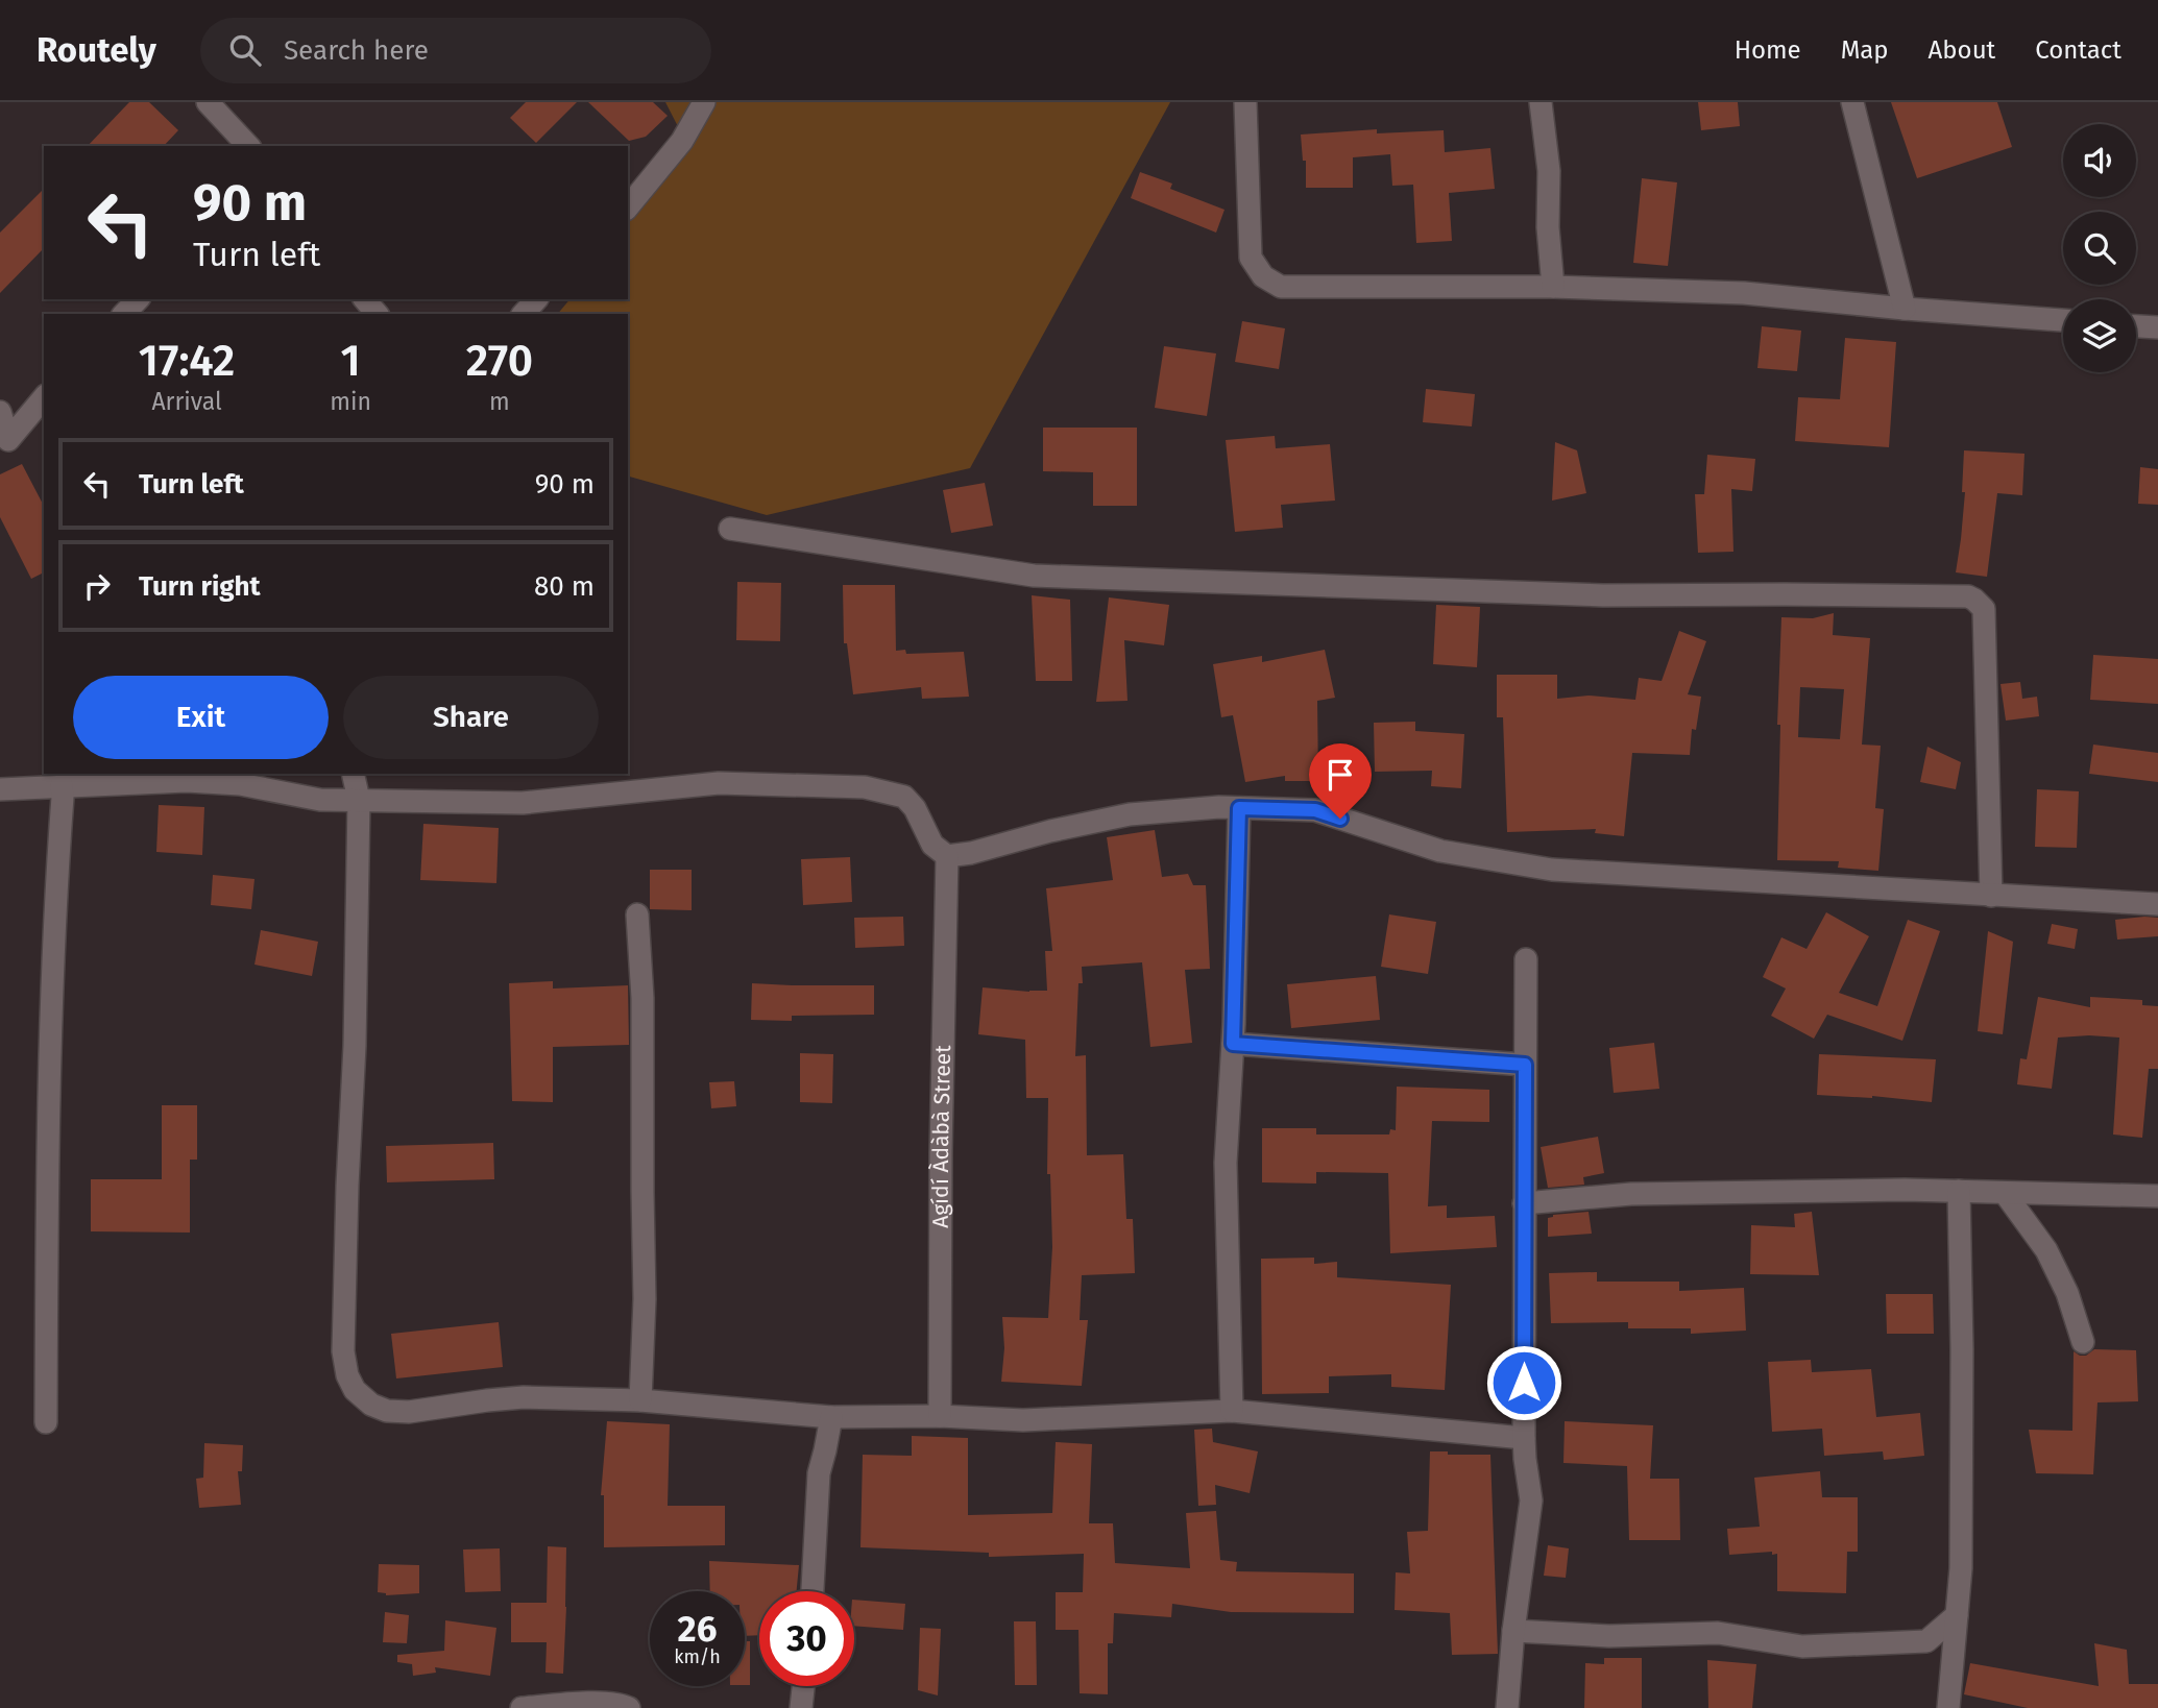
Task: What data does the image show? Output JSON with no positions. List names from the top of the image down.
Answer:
{
  "streets": {
    "street": ["Agídí Àdàbà Street"]
  },
  "page": {
    "header": "Routely",
    "search": "Search here",
    "nav": [
      "Home",
      "Map",
      "About",
      "Contact"
    ],
    "turn": ["90 m", "Turn left"],
    "eta": [
      "17:42",
      "Arrival",
      "1",
      "min",
      "270",
      "m"
    ],
    "list": [
      {
        "name": "Turn left",
        "value": "90 m"
      },
      {
        "name": "Turn right",
        "value": "80 m"
      }
    ],
    "buttons": ["Exit", "Share"],
    "speed": "26 km/h",
    "limit": "30"
  }
}
